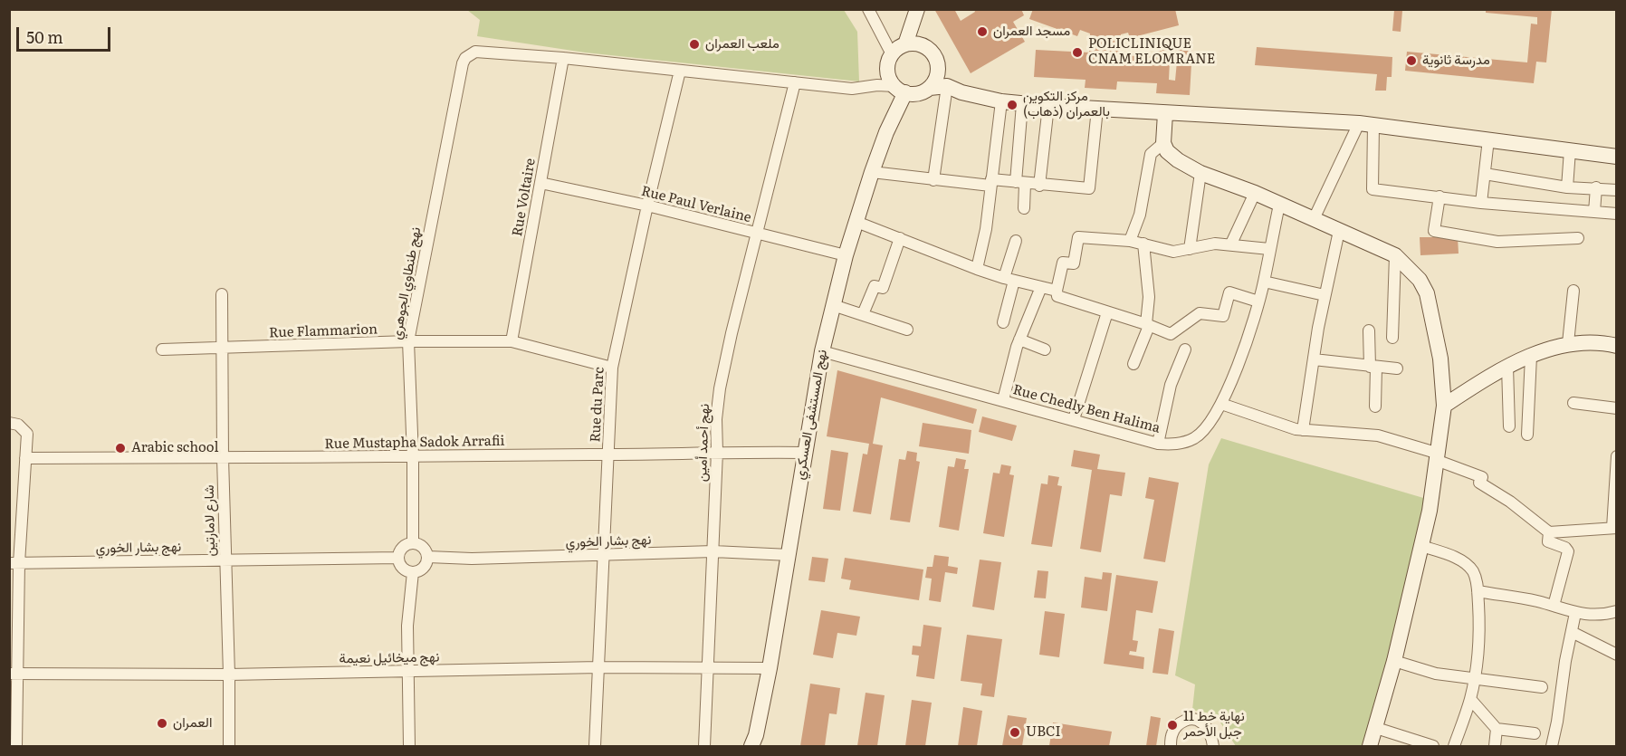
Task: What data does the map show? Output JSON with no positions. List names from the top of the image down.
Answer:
{
  "streets": {
    "street": [
      "Rue Voltaire",
      "Rue Paul Verlaine",
      "نهج طنطاوي الجوهري",
      "Rue Flammarion",
      "Rue du Parc",
      "Rue Chedly Ben Halima",
      "نهج المستشفى العسكري",
      "Rue Mustapha Sadok Arrafii",
      "نهج أحمد أمين",
      "شارع لامارتين",
      "نهج بشار الخوري",
      "نهج ميخائيل نعيمة"
    ]
  },
  "crossings": [
    ["Rue Voltaire", "Rue Paul Verlaine"],
    ["Rue Voltaire", "نهج طنطاوي الجوهري"],
    ["Rue Voltaire", "Rue Flammarion"],
    ["Rue Paul Verlaine", "Rue du Parc"],
    ["Rue Paul Verlaine", "نهج المستشفى العسكري"],
    ["Rue Paul Verlaine", "نهج أحمد أمين"],
    ["نهج طنطاوي الجوهري", "Rue Flammarion"],
    ["نهج طنطاوي الجوهري", "Rue Mustapha Sadok Arrafii"],
    ["نهج طنطاوي الجوهري", "نهج بشار الخوري"],
    ["Rue Flammarion", "Rue du Parc"],
    ["Rue Flammarion", "شارع لامارتين"],
    ["Rue du Parc", "Rue Mustapha Sadok Arrafii"],
    ["Rue du Parc", "نهج بشار الخوري"],
    ["Rue du Parc", "نهج ميخائيل نعيمة"],
    ["Rue Chedly Ben Halima", "نهج المستشفى العسكري"],
    ["نهج المستشفى العسكري", "Rue Mustapha Sadok Arrafii"],
    ["نهج المستشفى العسكري", "نهج بشار الخوري"],
    ["نهج المستشفى العسكري", "نهج ميخائيل نعيمة"],
    ["Rue Mustapha Sadok Arrafii", "نهج أحمد أمين"],
    ["Rue Mustapha Sadok Arrafii", "شارع لامارتين"],
    ["نهج أحمد أمين", "نهج بشار الخوري"],
    ["نهج أحمد أمين", "نهج ميخائيل نعيمة"],
    ["شارع لامارتين", "نهج بشار الخوري"],
    ["شارع لامارتين", "نهج ميخائيل نعيمة"]
  ],
  "places": [
    "مسجد العمران",
    "ملعب العمران",
    "POLICLINIQUE CNAM ELOMRANE",
    "مدرسة ثانوية",
    "مركز التكوين بالعمران (ذهاب)",
    "Arabic school",
    "العمران",
    "نهاية خط 11 جبل الأحمر",
    "UBCI"
  ],
  "scale_bar": "50 m"
}
